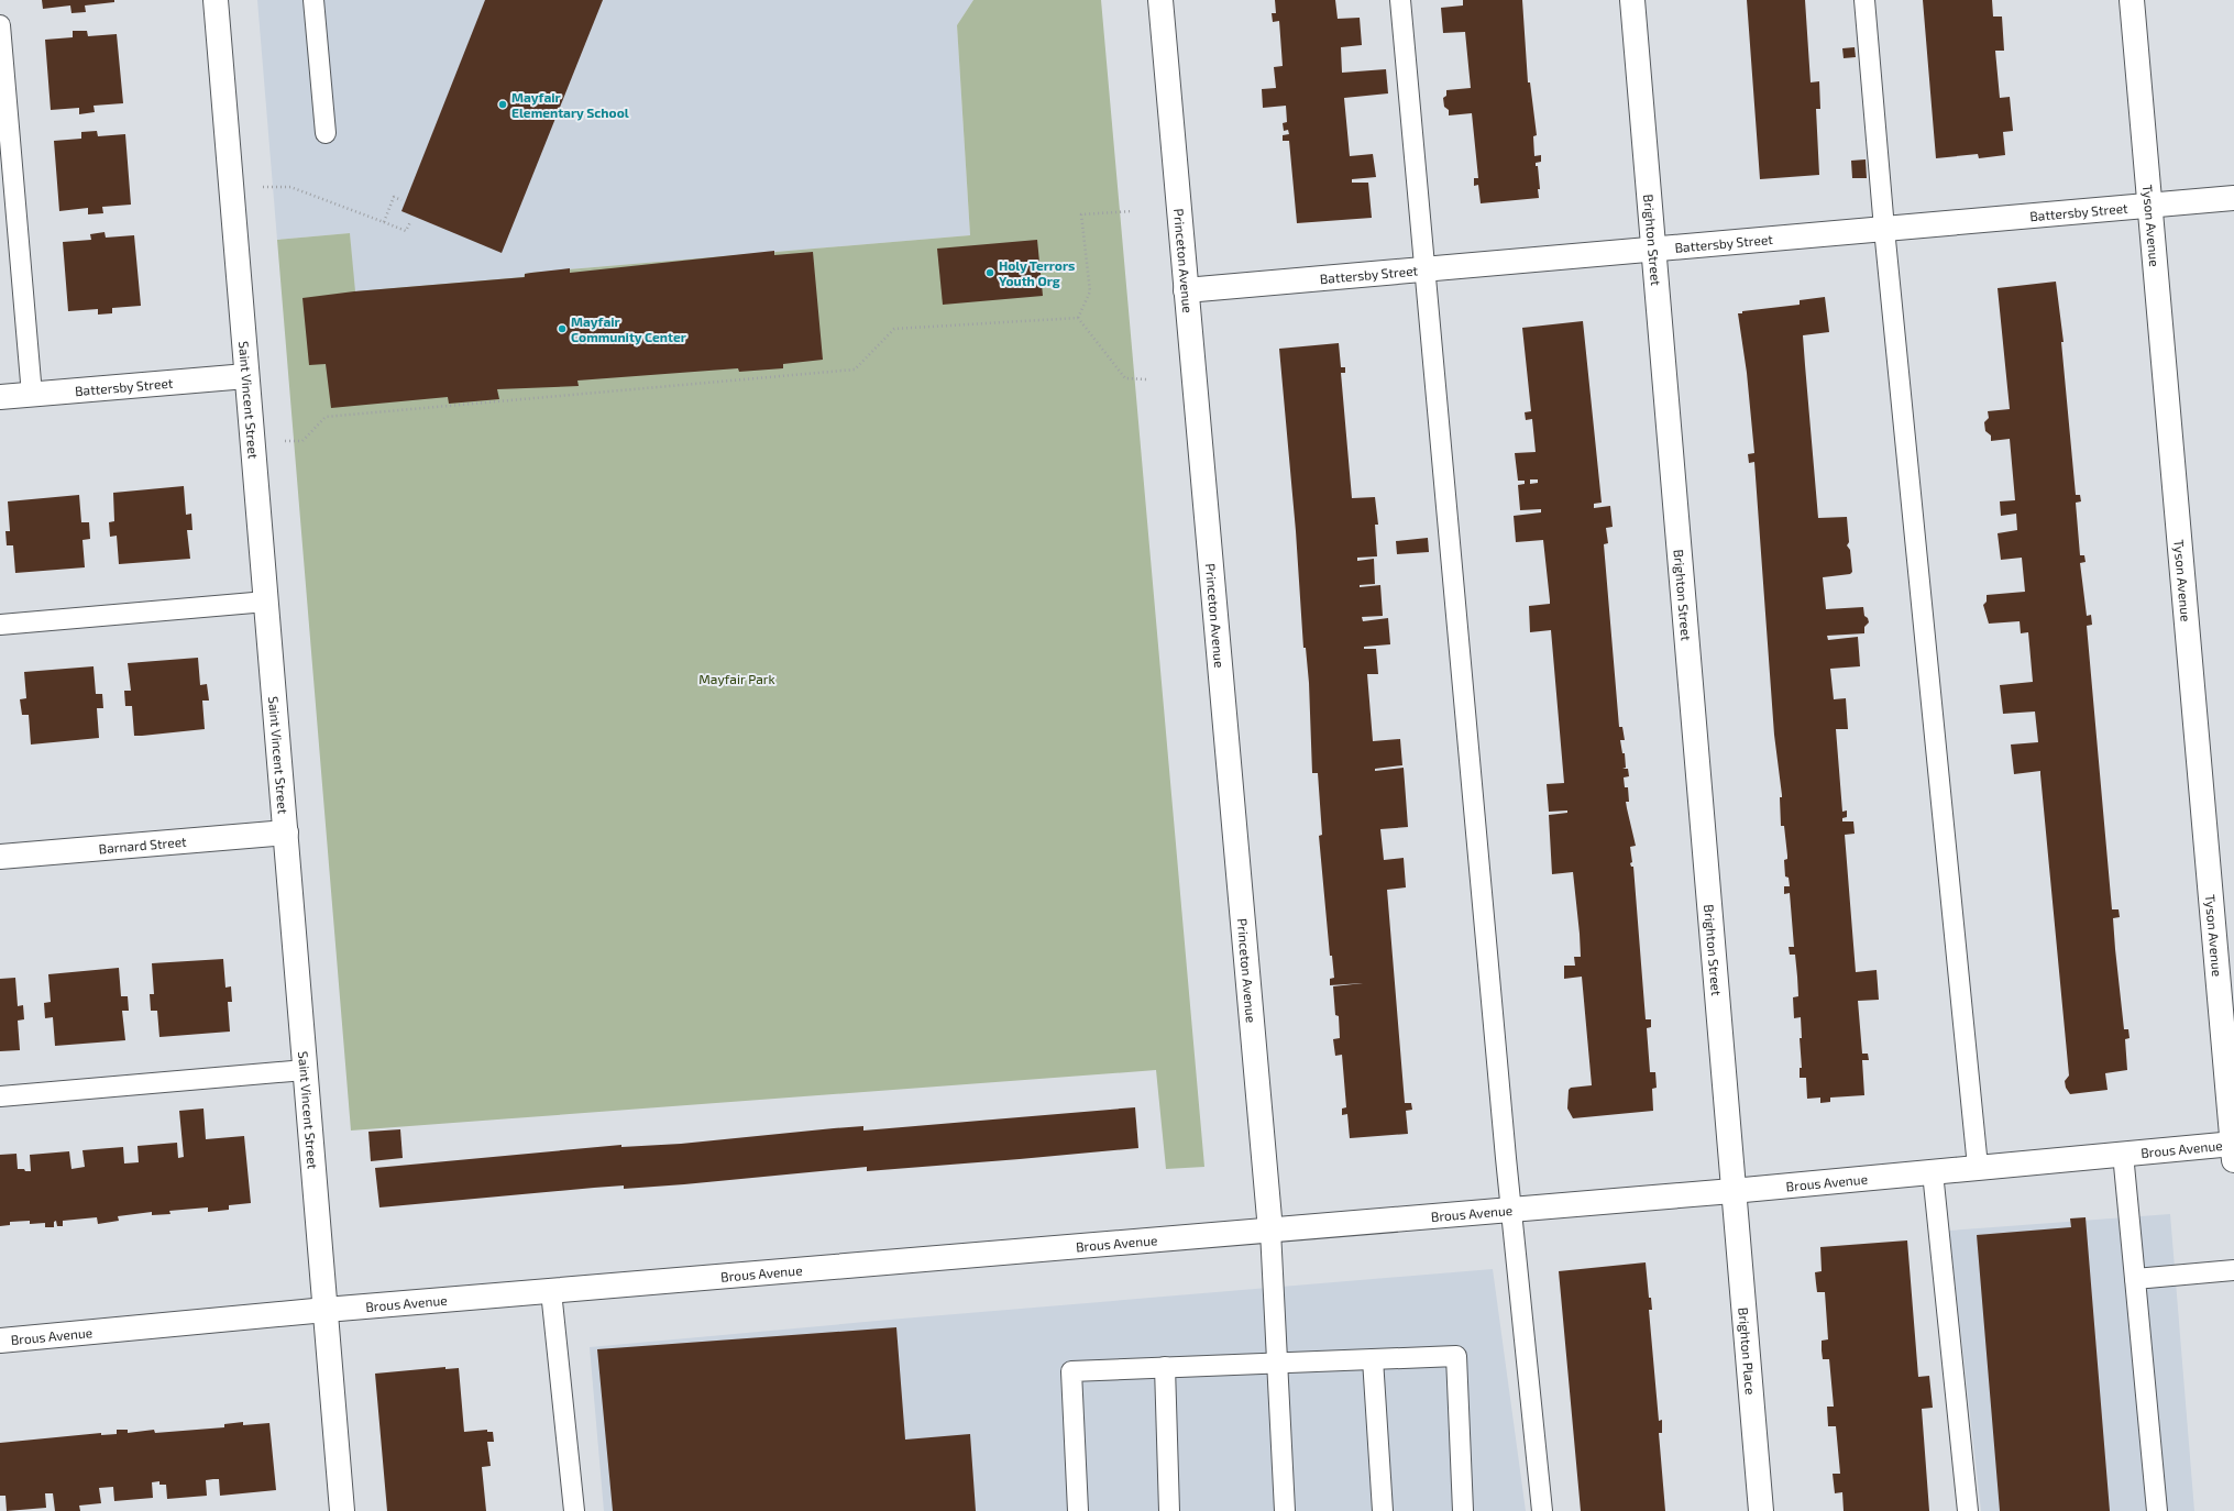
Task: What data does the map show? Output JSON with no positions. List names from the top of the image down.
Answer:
{
  "streets": {
    "street": [
      "Battersby Street",
      "Tyson Avenue",
      "Brighton Street",
      "Princeton Avenue",
      "Saint Vincent Street",
      "Barnard Street",
      "Brous Avenue",
      "Brighton Place"
    ]
  },
  "crossings": [
    ["Battersby Street", "Tyson Avenue"],
    ["Battersby Street", "Brighton Street"],
    ["Battersby Street", "Princeton Avenue"],
    ["Battersby Street", "Saint Vincent Street"],
    ["Tyson Avenue", "Brous Avenue"],
    ["Brighton Street", "Brous Avenue"],
    ["Brighton Street", "Brighton Place"],
    ["Princeton Avenue", "Brous Avenue"],
    ["Saint Vincent Street", "Barnard Street"],
    ["Saint Vincent Street", "Brous Avenue"],
    ["Brous Avenue", "Brighton Place"]
  ],
  "parks": ["Mayfair Park"],
  "places": ["Mayfair Elementary School", "Holy Terrors Youth Org", "Mayfair Community Center"]
}
